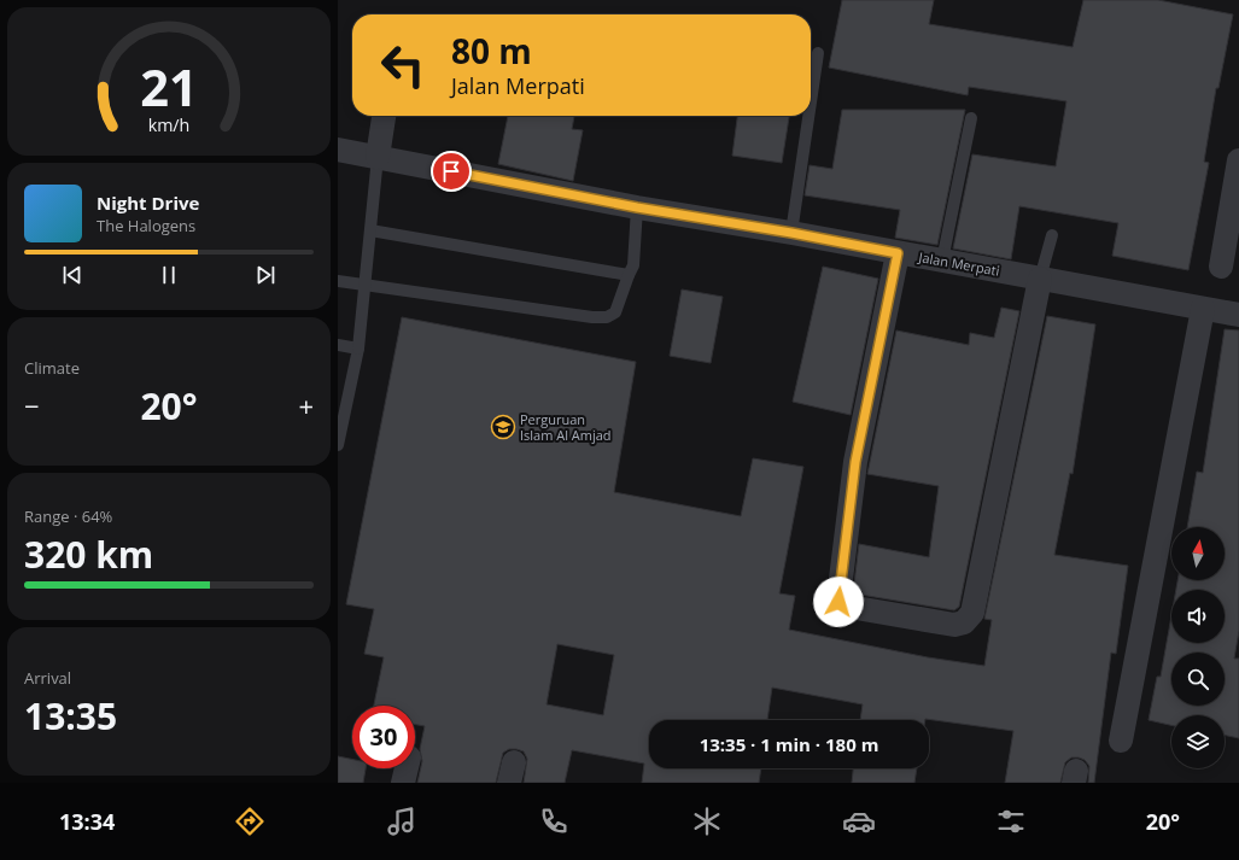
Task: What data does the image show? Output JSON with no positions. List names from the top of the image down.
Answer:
{
  "streets": {
    "street": ["Jalan Merpati"]
  },
  "places": {
    "school or university": ["Perguruan Islam Al Amjad"]
  },
  "north": "top",
  "page": {
    "turn": ["80 m", "Jalan Merpati"],
    "song": ["Night Drive", "The Halogens"],
    "tile": [
      "Climate",
      ["Range · 64%", "320 km"],
      ["Arrival", "13:35"]
    ],
    "heat": ["−", "20°", "+"],
    "limit": "30",
    "trip": "13:35 · 1 min · 180 m",
    "tabs": ["13:34", "20°"],
    "gauge": ["21", "km/h"]
  }
}
